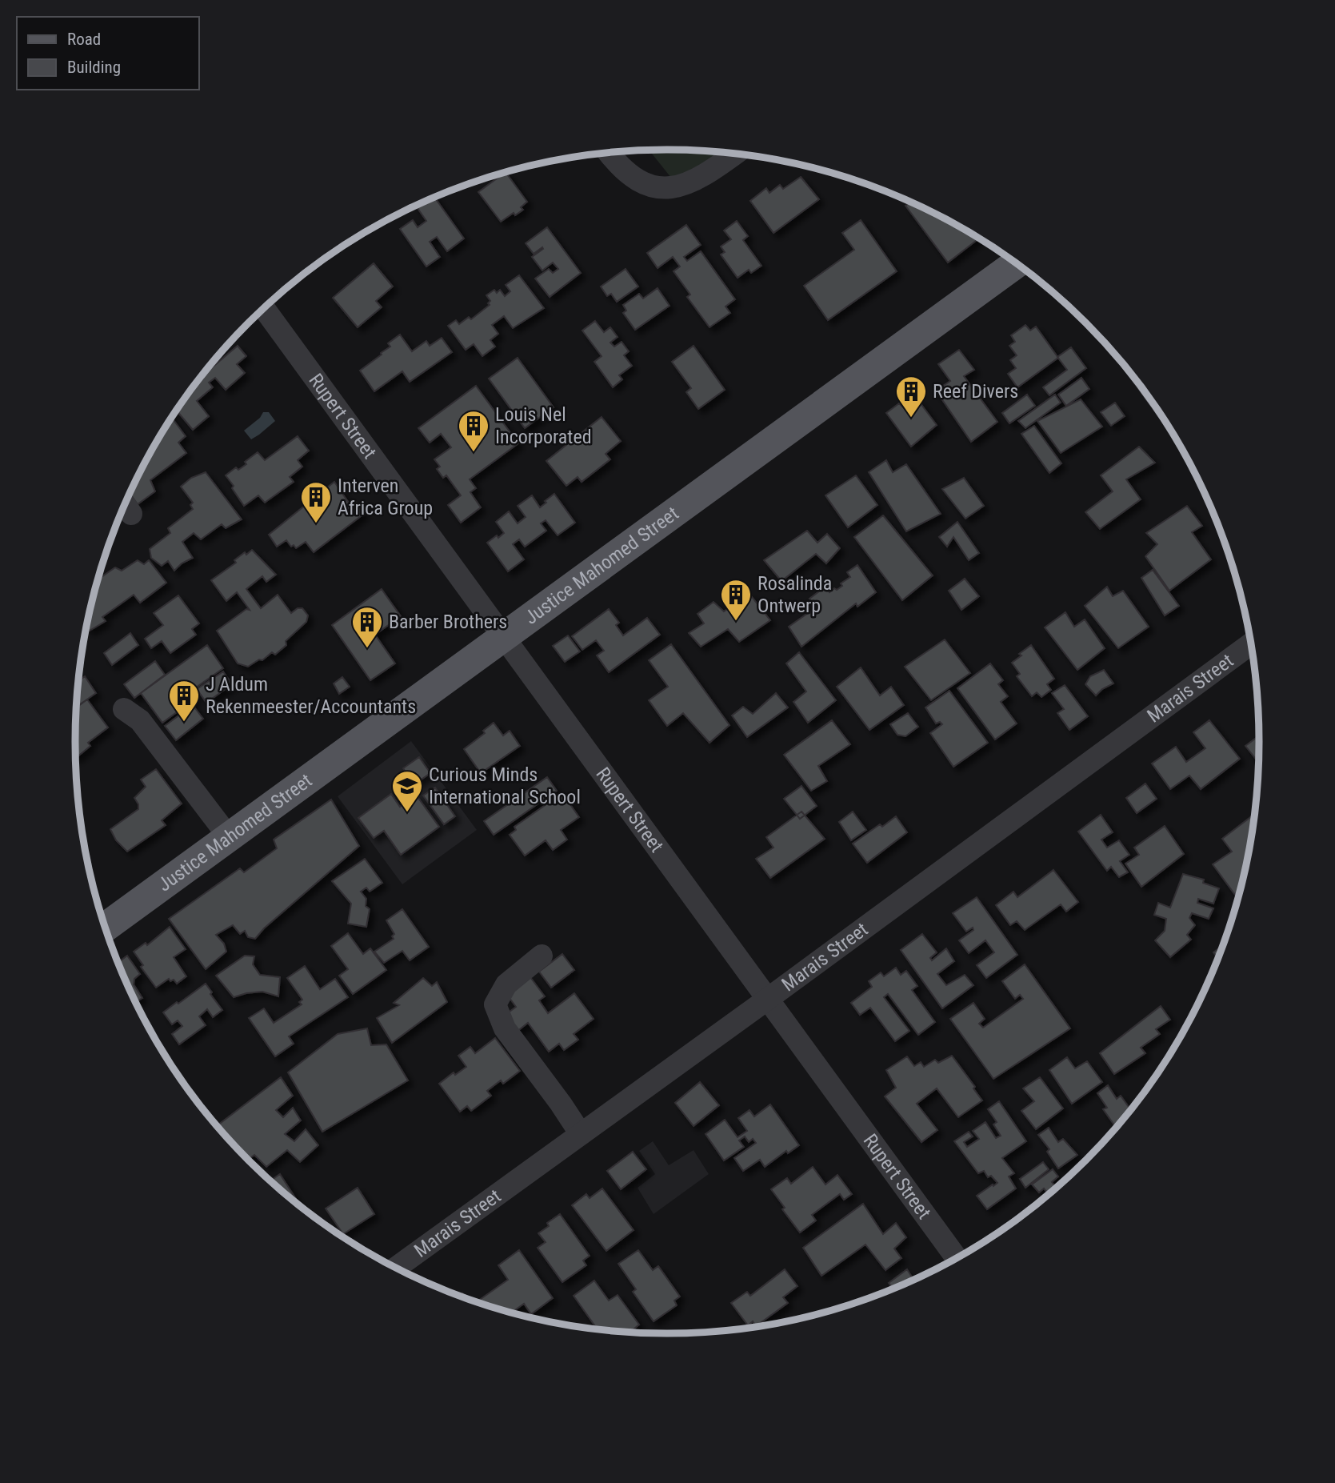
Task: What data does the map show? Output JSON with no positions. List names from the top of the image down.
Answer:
{
  "streets": {
    "main road": ["Justice Mahomed Street"],
    "street": ["Rupert Street", "Marais Street"]
  },
  "crossings": [
    ["Rupert Street", "Justice Mahomed Street"],
    ["Rupert Street", "Marais Street"]
  ],
  "places": {
    "building": [
      "Reef Divers",
      "Louis Nel Incorporated",
      "Interven Africa Group",
      "Rosalinda Ontwerp",
      "Barber Brothers",
      "J Aldum Rekenmeester/Accountants"
    ],
    "school or university": ["Curious Minds International School"]
  },
  "legend": ["Road", "Building"]
}
